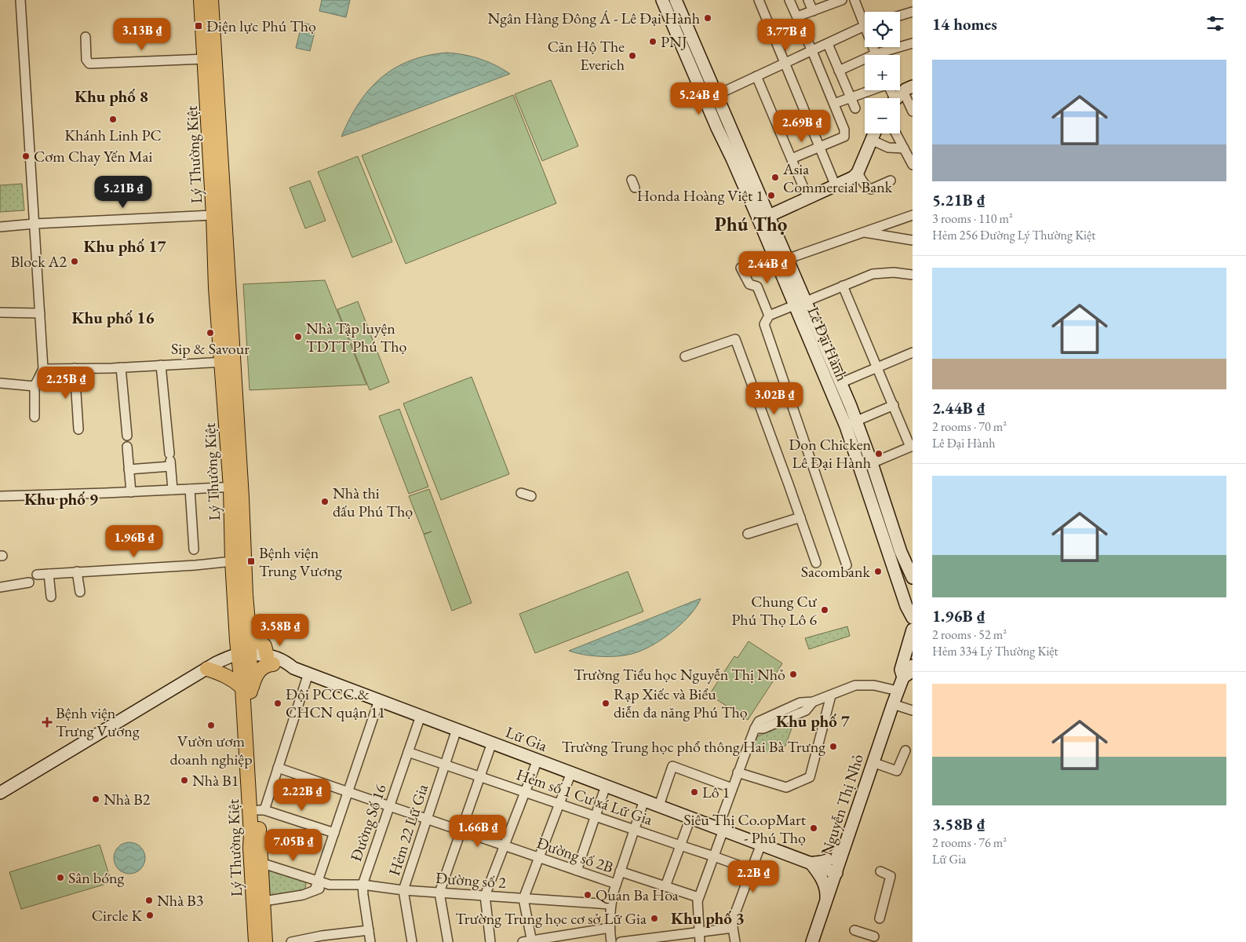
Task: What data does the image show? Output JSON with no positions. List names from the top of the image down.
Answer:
{
  "streets": {
    "main road": [
      "Lý Thường Kiệt",
      "Lê Đại Hành",
      "Lữ Gia",
      "Nguyễn Thị Nhỏ"
    ],
    "street": [
      "Hẻm số 1 Cư xá Lữ Gia",
      "Đường Số 16",
      "Hẻm 22 Lữ Gia",
      "Đường số 2B",
      "Đường số 2"
    ]
  },
  "crossings": [
    ["Lý Thường Kiệt", "Lữ Gia"],
    ["Lữ Gia", "Nguyễn Thị Nhỏ"],
    ["Lữ Gia", "Đường Số 16"],
    ["Lữ Gia", "Hẻm 22 Lữ Gia"],
    ["Hẻm số 1 Cư xá Lữ Gia", "Đường Số 16"],
    ["Hẻm số 1 Cư xá Lữ Gia", "Hẻm 22 Lữ Gia"],
    ["Đường Số 16", "Đường số 2B"],
    ["Đường Số 16", "Đường số 2"],
    ["Hẻm 22 Lữ Gia", "Đường số 2B"],
    ["Hẻm 22 Lữ Gia", "Đường số 2"]
  ],
  "districts": [
    "Khu phố 8",
    "Phú Thọ",
    "Khu phố 17",
    "Khu phố 16",
    "Khu phố 9",
    "Khu phố 7",
    "Khu phố 3"
  ],
  "places": {
    "other": [
      "Ngân Hàng Đông Á - Lê Đại Hành",
      "PNJ",
      "Căn Hộ The Everich",
      "Khánh Linh PC",
      "Cơm Chay Yến Mai",
      "Asia Commercial Bank",
      "Honda Hoàng Việt 1",
      "Block A2",
      "Sip & Savour",
      "Nhà Tập luyện TDTT Phú Thọ",
      "Don Chicken Lê Đại Hành",
      "Nhà thi đấu Phú Thọ",
      "Sacombank",
      "Chung Cư Phú Thọ Lô 6",
      "Trường Tiểu học Nguyễn Thị Nhỏ",
      "Đội PCCC & CHCN quận 11",
      "Rạp Xiếc và Biểu diễn đa năng Phú Thọ",
      "Vườn ươm doanh nghiệp",
      "Trường Trung học phổ thông Hai Bà Trưng",
      "Nhà B1",
      "Lô 1",
      "Nhà B2",
      "Siêu Thị Co.opMart - Phú Thọ",
      "Sân bóng",
      "Quan Ba Hoa",
      "Nhà B3",
      "Circle K",
      "Trường Trung học cơ sở Lữ Gia"
    ],
    "transit": ["Điện lực Phú Thọ", "Bệnh viện Trung Vương"],
    "health": ["Bệnh viện Trưng Vương"]
  },
  "page": {
    "heading": "14 homes",
    "map_buttons": ["+", "−"],
    "price": [
      "3.13B ₫",
      "3.77B ₫",
      "5.24B ₫",
      "2.69B ₫",
      "5.21B ₫",
      "2.44B ₫",
      "2.25B ₫",
      "3.02B ₫",
      "1.96B ₫",
      "3.58B ₫",
      "2.22B ₫",
      "1.66B ₫",
      "7.05B ₫",
      "2.2B ₫"
    ],
    "list": [
      {
        "name": "5.21B ₫",
        "note": "3 rooms · 110 m² · Hẻm 256 Đường Lý Thường Kiệt"
      },
      {
        "name": "2.44B ₫",
        "note": "2 rooms · 70 m² · Lê Đại Hành"
      },
      {
        "name": "1.96B ₫",
        "note": "2 rooms · 52 m² · Hẻm 334 Lý Thường Kiệt"
      },
      {
        "name": "3.58B ₫",
        "note": "2 rooms · 76 m² · Lữ Gia"
      }
    ]
  }
}
